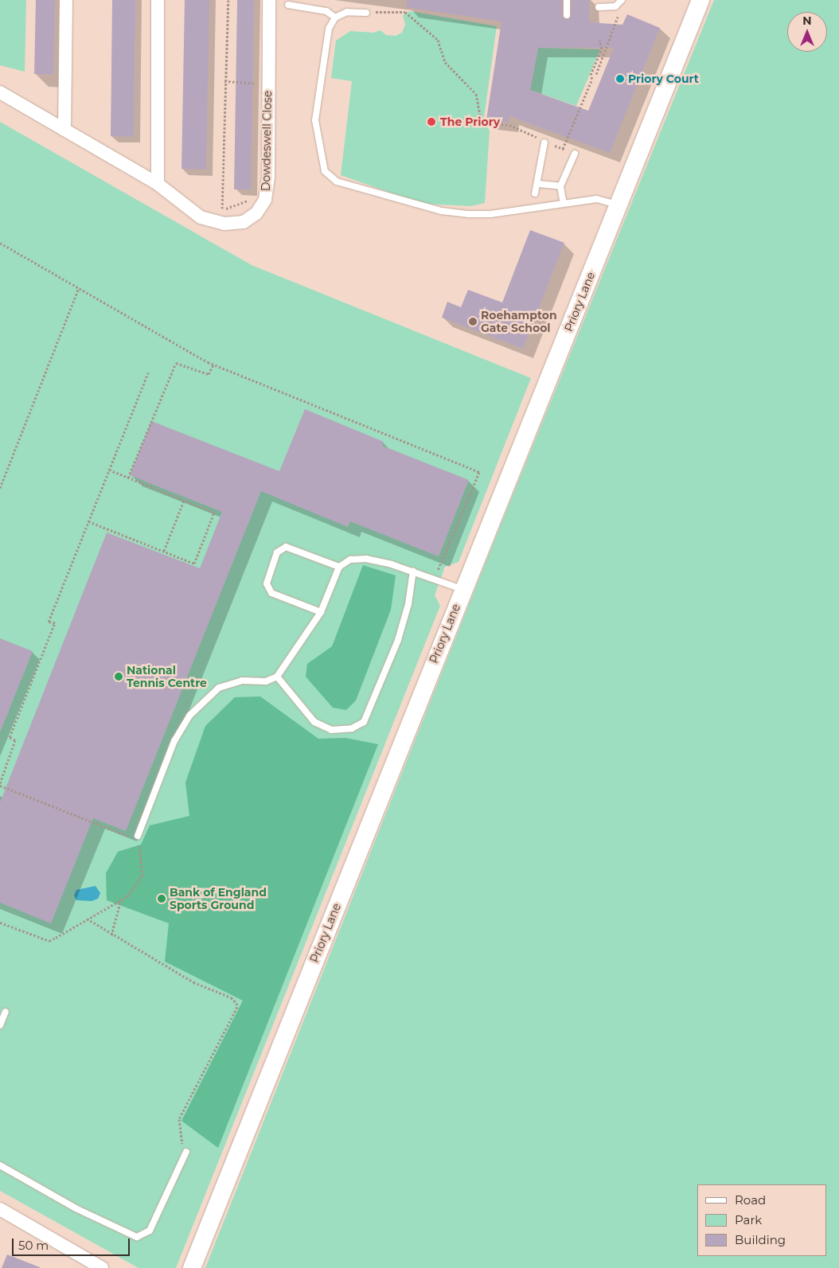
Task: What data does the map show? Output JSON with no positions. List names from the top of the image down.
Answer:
{
  "streets": {
    "street": ["Dowdeswell Close", "Priory Lane"]
  },
  "places": [
    "Priory Court",
    "The Priory",
    "Roehampton Gate School",
    "National Tennis Centre",
    "Bank of England Sports Ground"
  ],
  "legend": ["Road", "Park", "Building"],
  "scale_bar": "50 m",
  "north": "top"
}
